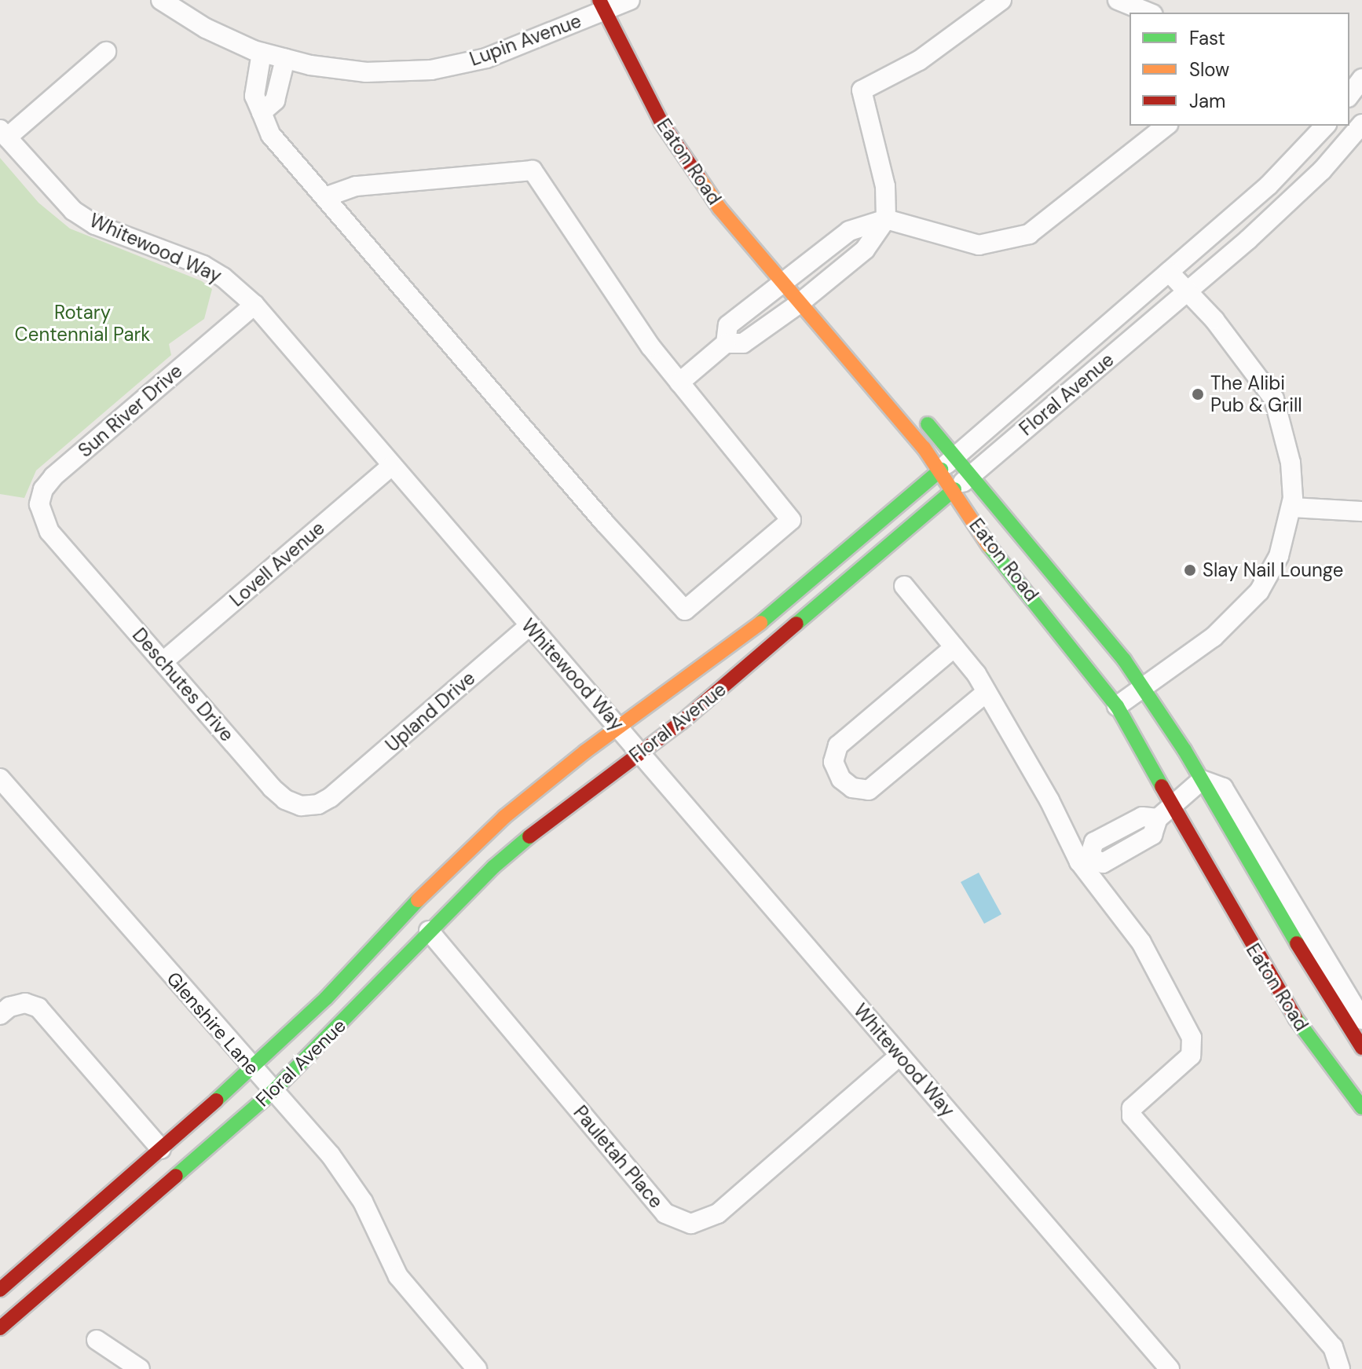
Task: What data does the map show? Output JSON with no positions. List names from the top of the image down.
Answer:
{
  "streets": {
    "street": [
      "Lupin Avenue",
      "Eaton Road",
      "Whitewood Way",
      "Floral Avenue",
      "Sun River Drive",
      "Lovell Avenue",
      "Deschutes Drive",
      "Upland Drive",
      "Glenshire Lane",
      "Pauletah Place"
    ]
  },
  "crossings": [
    ["Lupin Avenue", "Eaton Road"],
    ["Eaton Road", "Floral Avenue"],
    ["Whitewood Way", "Floral Avenue"],
    ["Whitewood Way", "Sun River Drive"],
    ["Whitewood Way", "Lovell Avenue"],
    ["Whitewood Way", "Upland Drive"],
    ["Whitewood Way", "Pauletah Place"],
    ["Floral Avenue", "Glenshire Lane"],
    ["Floral Avenue", "Pauletah Place"],
    ["Sun River Drive", "Deschutes Drive"],
    ["Lovell Avenue", "Deschutes Drive"],
    ["Deschutes Drive", "Upland Drive"]
  ],
  "parks": ["Rotary Centennial Park"],
  "places": ["The Alibi Pub & Grill", "Slay Nail Lounge"],
  "legend": ["Fast", "Slow", "Jam"]
}
